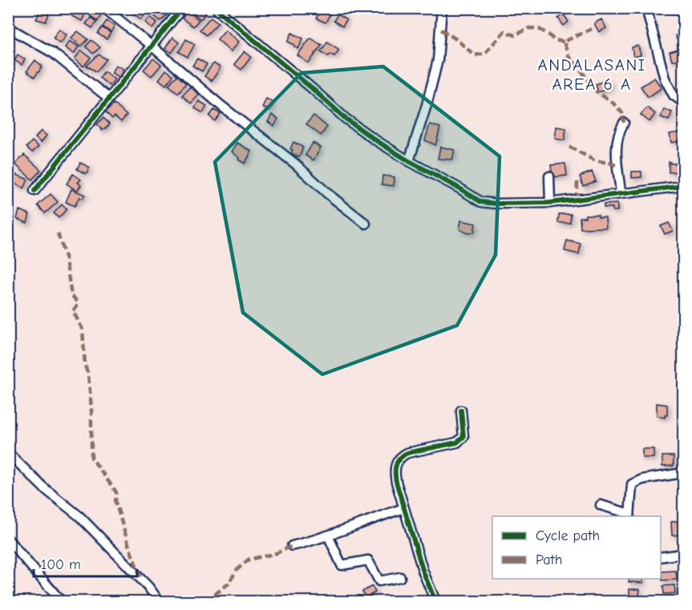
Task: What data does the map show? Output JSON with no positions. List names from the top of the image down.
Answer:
{
  "districts": ["ANDALASANI AREA 6 A"],
  "legend": ["Cycle path", "Path"],
  "scale_bar": "100 m"
}
